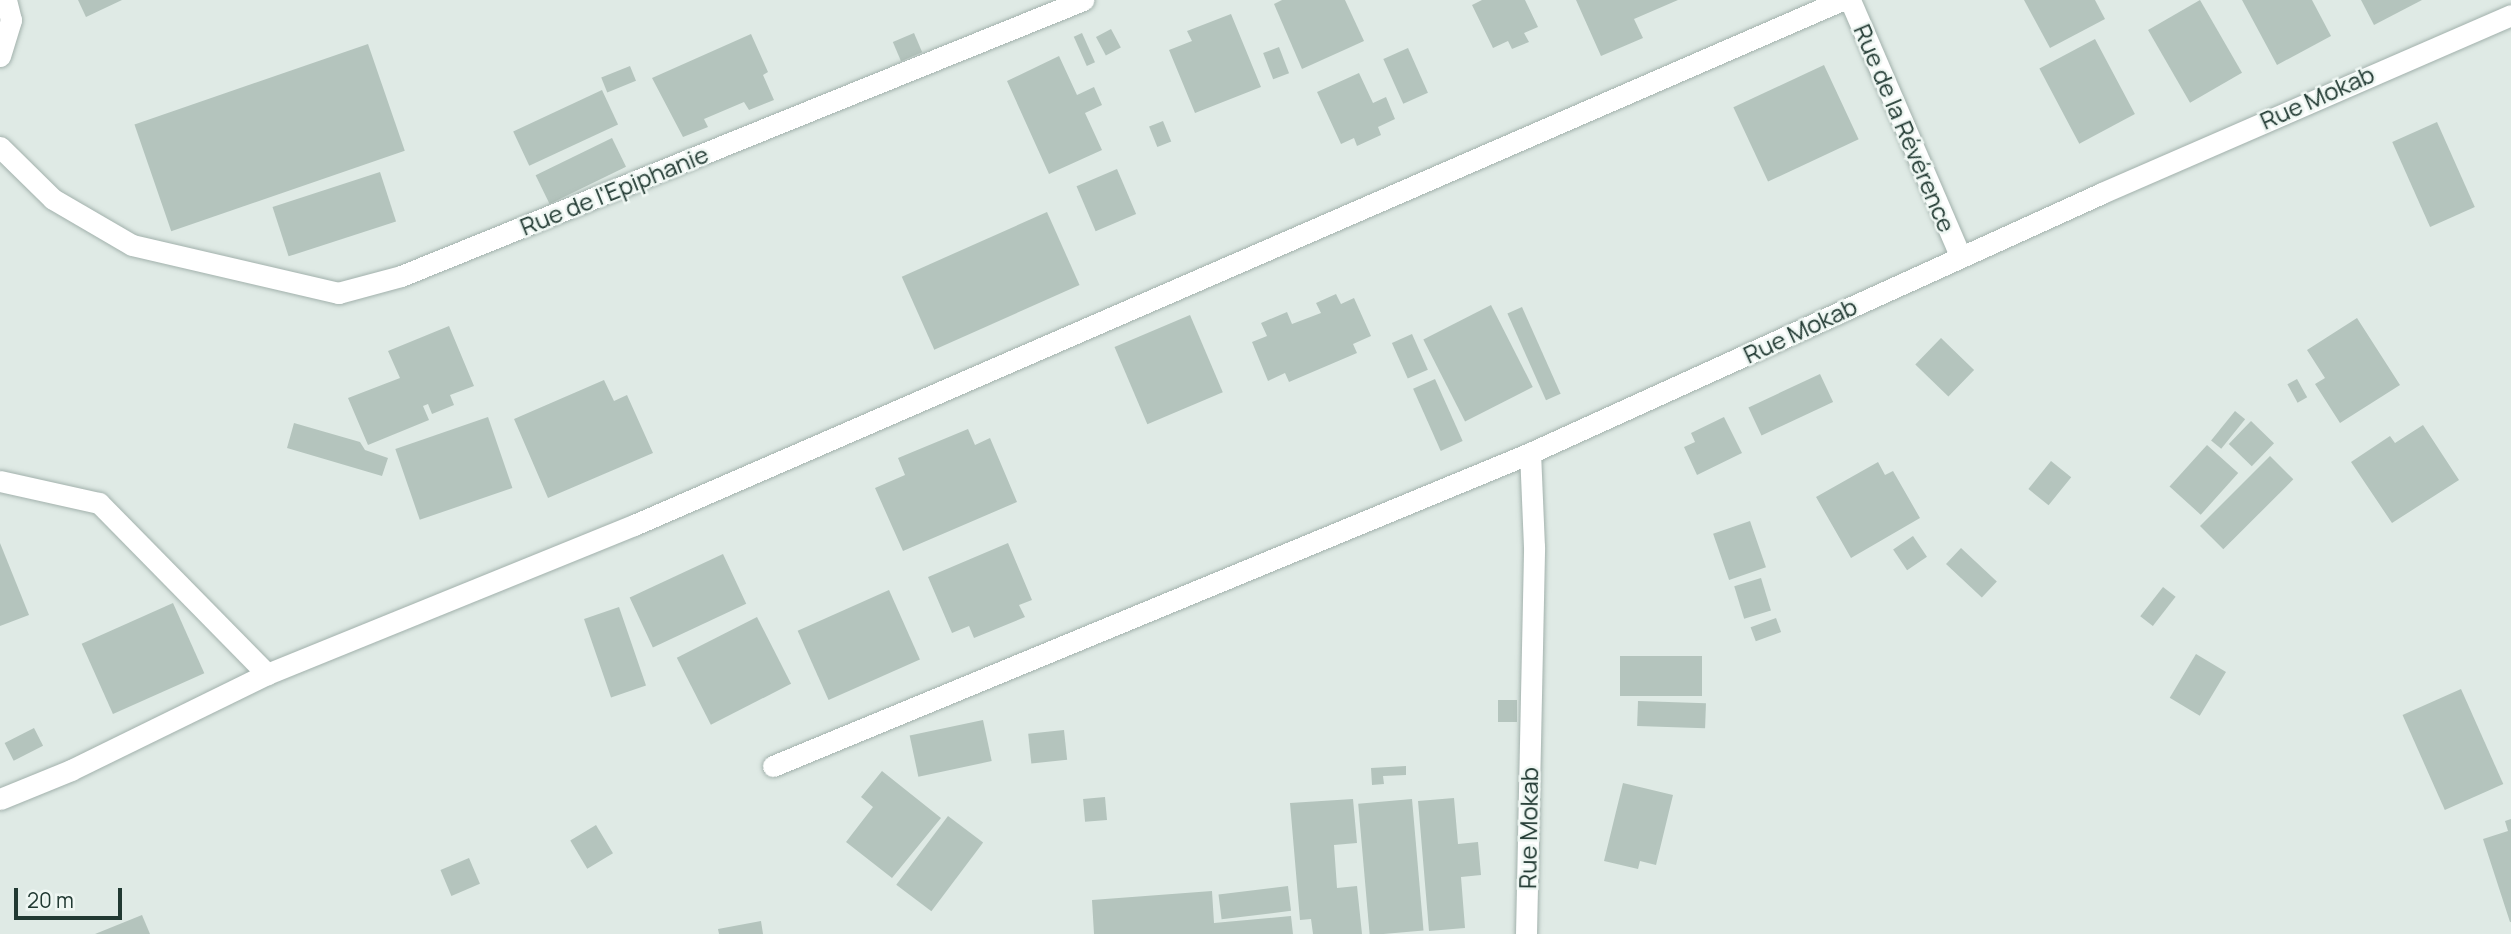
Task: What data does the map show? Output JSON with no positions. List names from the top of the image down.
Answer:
{
  "streets": {
    "street": ["Rue Mokab", "Rue de la Révérence", "Rue de l'Epiphanie"]
  },
  "crossings": [
    ["Rue Mokab", "Rue de la Révérence"]
  ],
  "scale_bar": "20 m"
}
